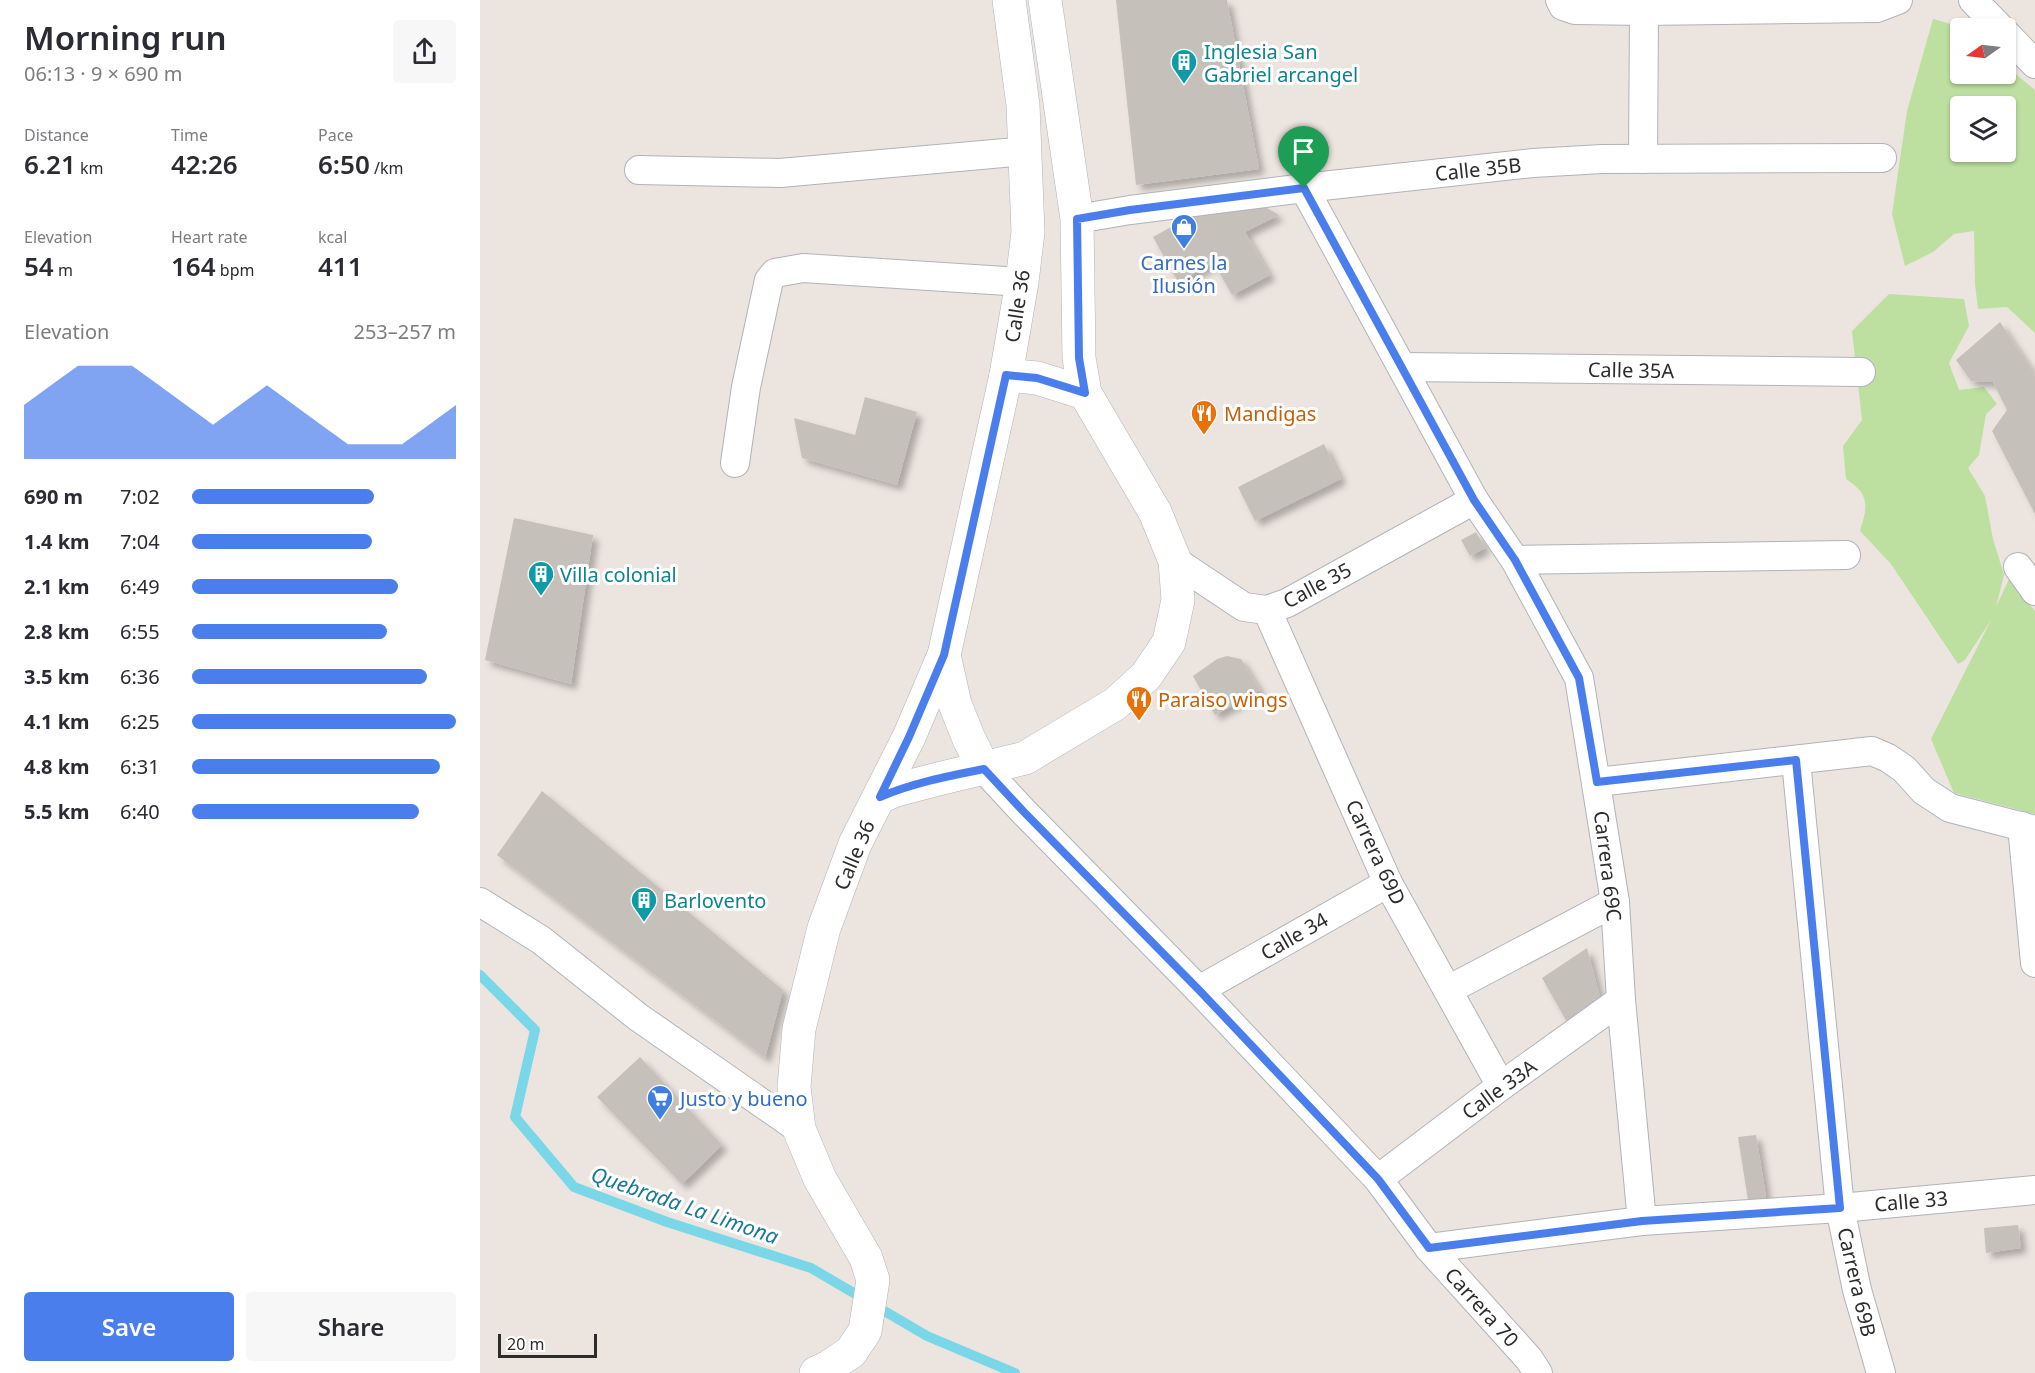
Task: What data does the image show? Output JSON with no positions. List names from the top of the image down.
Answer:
{
  "streets": {
    "main road": ["Calle 36"],
    "street": [
      "Calle 35B",
      "Calle 35A",
      "Calle 35",
      "Carrera 69D",
      "Carrera 69C",
      "Calle 34",
      "Calle 33A",
      "Calle 33",
      "Carrera 69B",
      "Carrera 70"
    ]
  },
  "crossings": [
    ["Calle 35B", "Carrera 69C"],
    ["Calle 35A", "Carrera 69C"],
    ["Calle 35", "Carrera 69D"],
    ["Calle 35", "Carrera 69C"],
    ["Carrera 69D", "Calle 34"],
    ["Carrera 69D", "Calle 33A"],
    ["Carrera 69C", "Calle 33A"],
    ["Carrera 69C", "Calle 33"],
    ["Calle 34", "Carrera 70"],
    ["Calle 33A", "Carrera 70"],
    ["Calle 33", "Carrera 69B"],
    ["Calle 33", "Carrera 70"]
  ],
  "water": ["Quebrada La Limona"],
  "places": {
    "building": ["Inglesia San Gabriel arcangel", "Villa colonial", "Barlovento"],
    "shop": ["Carnes la Ilusión"],
    "restaurant": ["Mandigas", "Paraiso wings"],
    "supermarket": ["Justo y bueno"]
  },
  "scale_bar": "20 m",
  "north": "left",
  "page": {
    "heading": ["Morning run", "06:13 · 9 × 690 m"],
    "stats": [
      ["Distance", "6.21 km"],
      ["Time", "42:26"],
      ["Pace", "6:50 /km"],
      ["Elevation", "54 m"],
      ["Heart rate", "164 bpm"],
      ["kcal", "411"]
    ],
    "chart": ["Elevation", "253–257 m"],
    "list": [
      {
        "name": "690 m",
        "note": "7:02"
      },
      {
        "name": "1.4 km",
        "note": "7:04"
      },
      {
        "name": "2.1 km",
        "note": "6:49"
      },
      {
        "name": "2.8 km",
        "note": "6:55"
      },
      {
        "name": "3.5 km",
        "note": "6:36"
      },
      {
        "name": "4.1 km",
        "note": "6:25"
      },
      {
        "name": "4.8 km",
        "note": "6:31"
      },
      {
        "name": "5.5 km",
        "note": "6:40"
      }
    ],
    "buttons": ["Save", "Share"],
    "scale": "20 m"
  }
}
